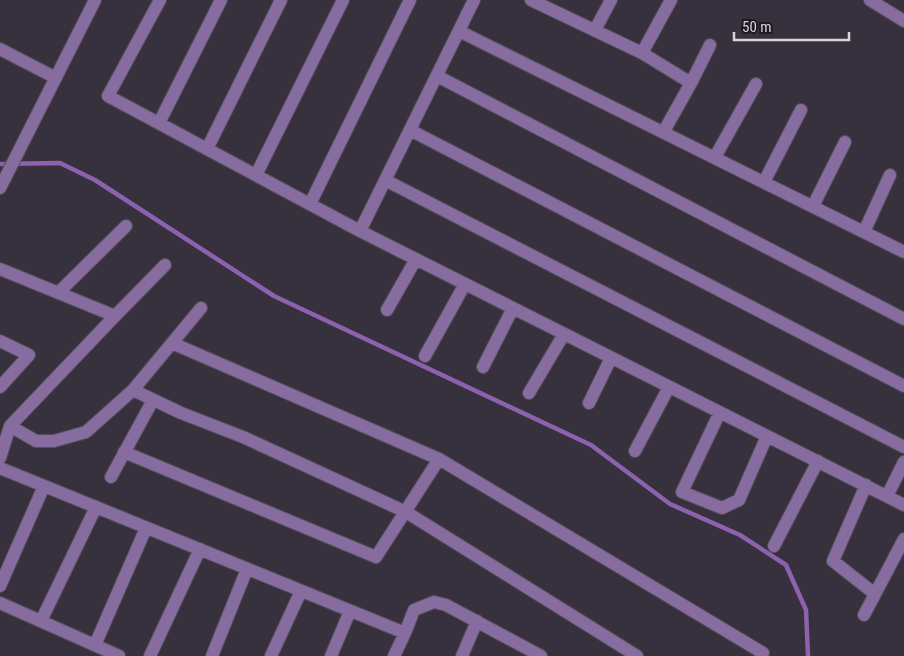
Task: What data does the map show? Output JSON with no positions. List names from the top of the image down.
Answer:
{
  "scale_bar": "50 m"
}
